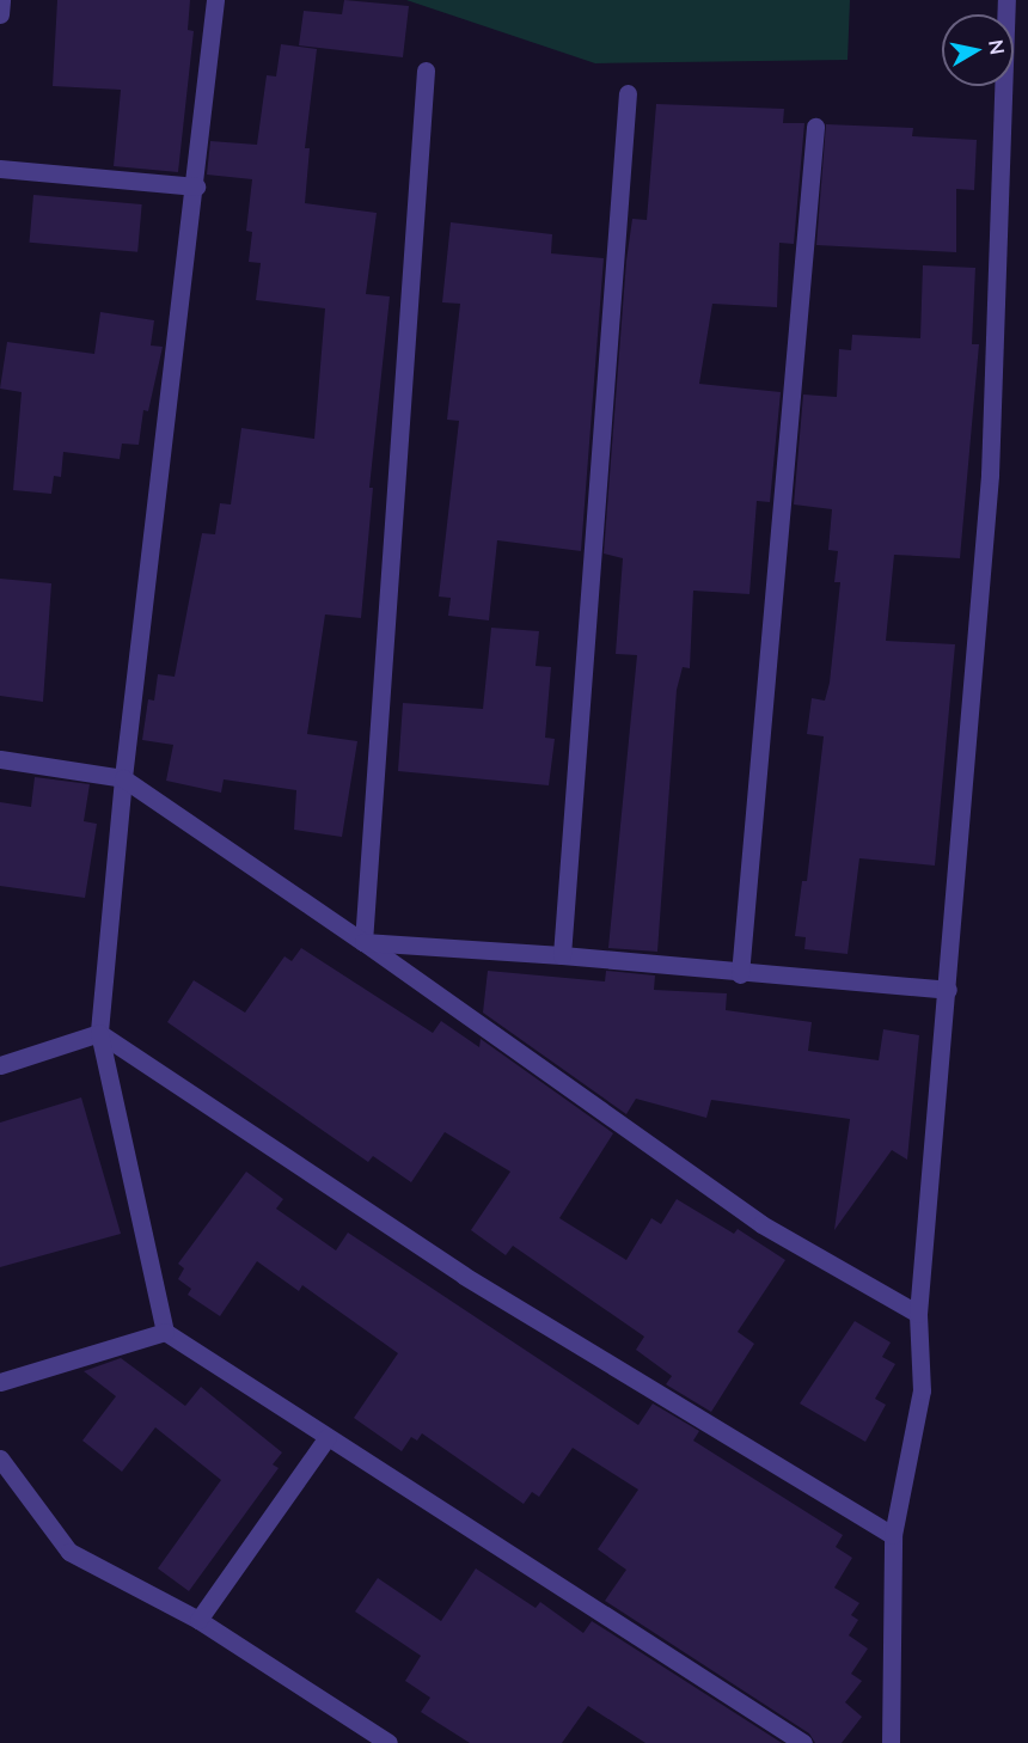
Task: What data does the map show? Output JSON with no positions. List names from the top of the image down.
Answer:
{
  "north": "right"
}
